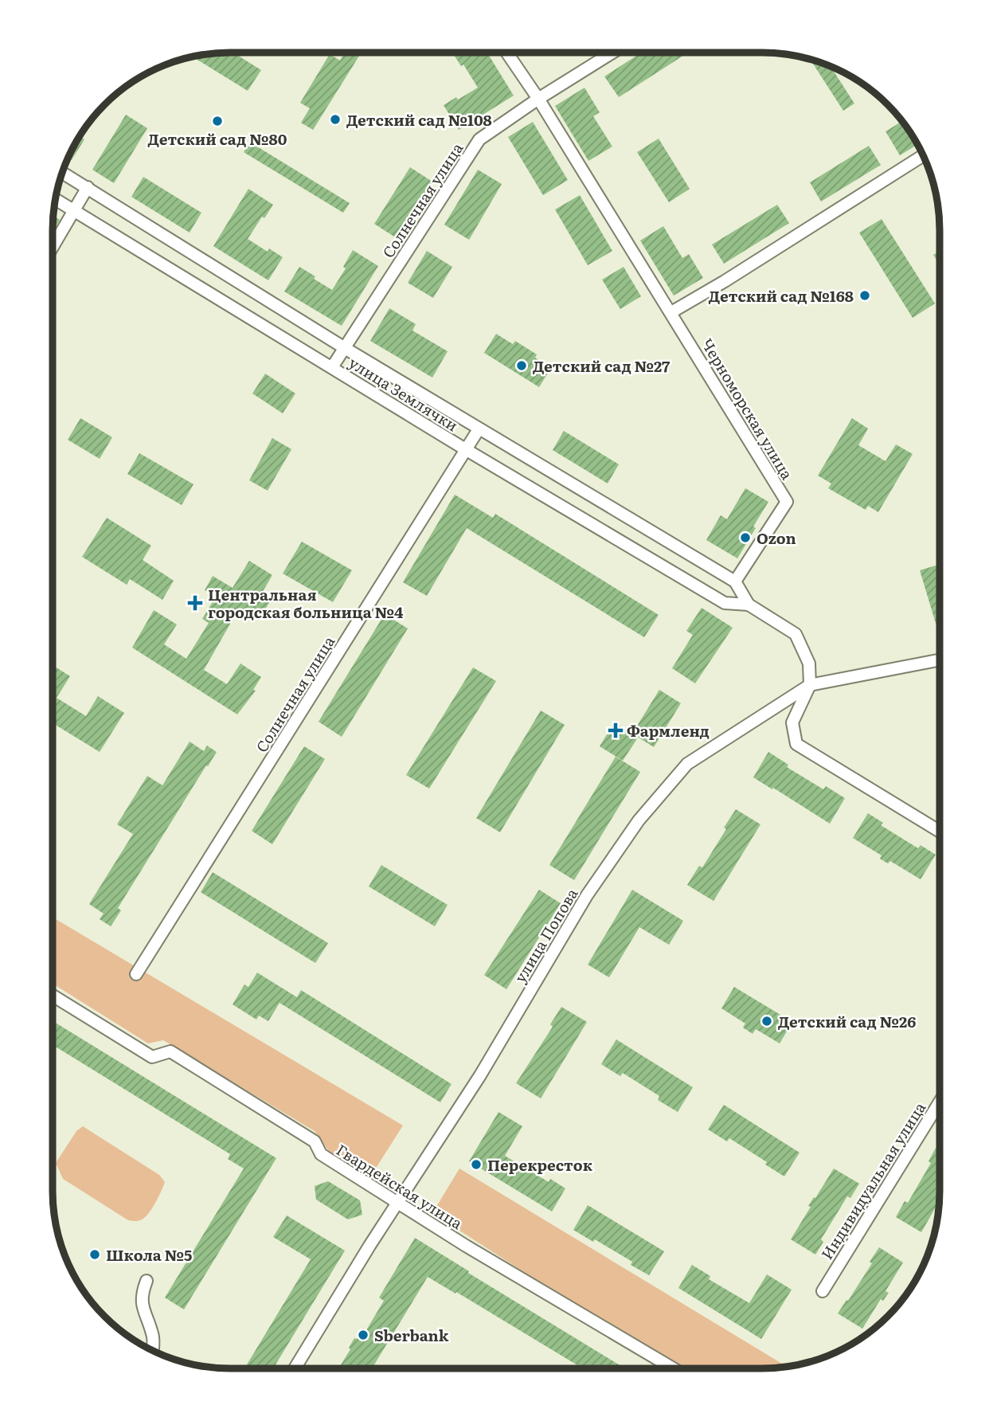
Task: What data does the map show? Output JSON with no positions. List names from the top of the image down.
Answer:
{
  "streets": {
    "street": [
      "Солнечная улица",
      "улица Землячки",
      "Черноморская улица",
      "улица Попова",
      "Индивидуальная улица",
      "Гвардейская улица"
    ]
  },
  "crossings": [
    ["Солнечная улица", "улица Землячки"],
    ["Солнечная улица", "Черноморская улица"],
    ["улица Землячки", "Черноморская улица"],
    ["улица Попова", "Гвардейская улица"]
  ],
  "places": {
    "other": [
      "Детский сад №108",
      "Детский сад №80",
      "Детский сад №168",
      "Детский сад №27",
      "Ozon",
      "Детский сад №26",
      "Перекресток",
      "Школа №5",
      "Sberbank"
    ],
    "health": ["Центральная городская больница №4", "Фармленд"]
  }
}
